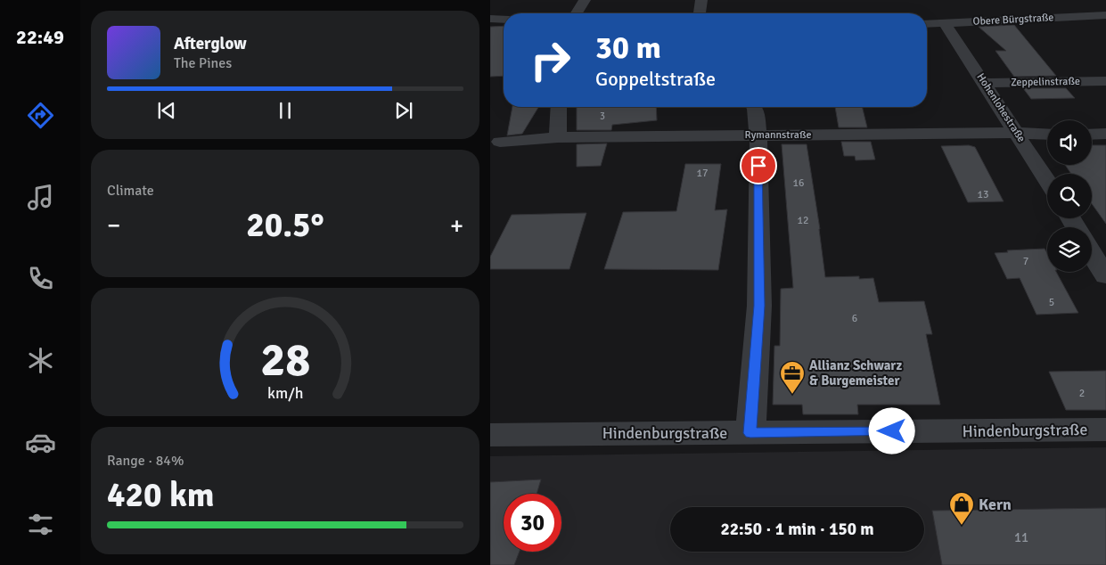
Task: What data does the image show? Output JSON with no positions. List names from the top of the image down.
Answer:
{
  "streets": {
    "street": [
      "Obere Bürgstraße",
      "Zeppelinstraße",
      "Hohenlohestraße",
      "Rymannstraße",
      "Hindenburgstraße"
    ]
  },
  "crossings": [
    ["Obere Bürgstraße", "Hohenlohestraße"],
    ["Zeppelinstraße", "Hohenlohestraße"],
    ["Hohenlohestraße", "Rymannstraße"]
  ],
  "places": {
    "office": ["Allianz Schwarz & Burgemeister"],
    "shop": ["Kern"]
  },
  "house_numbers": [
    "3",
    "17",
    "16",
    "13",
    "12",
    "7",
    "5",
    "6",
    "2",
    "11"
  ],
  "page": {
    "tabs": "22:49",
    "turn": ["30 m", "Goppeltstraße"],
    "song": ["Afterglow", "The Pines"],
    "tile": [
      "Climate",
      ["Range · 84%", "420 km"]
    ],
    "heat": ["−", "20.5°", "+"],
    "limit": "30",
    "trip": "22:50 · 1 min · 150 m",
    "gauge": ["28", "km/h"]
  }
}
